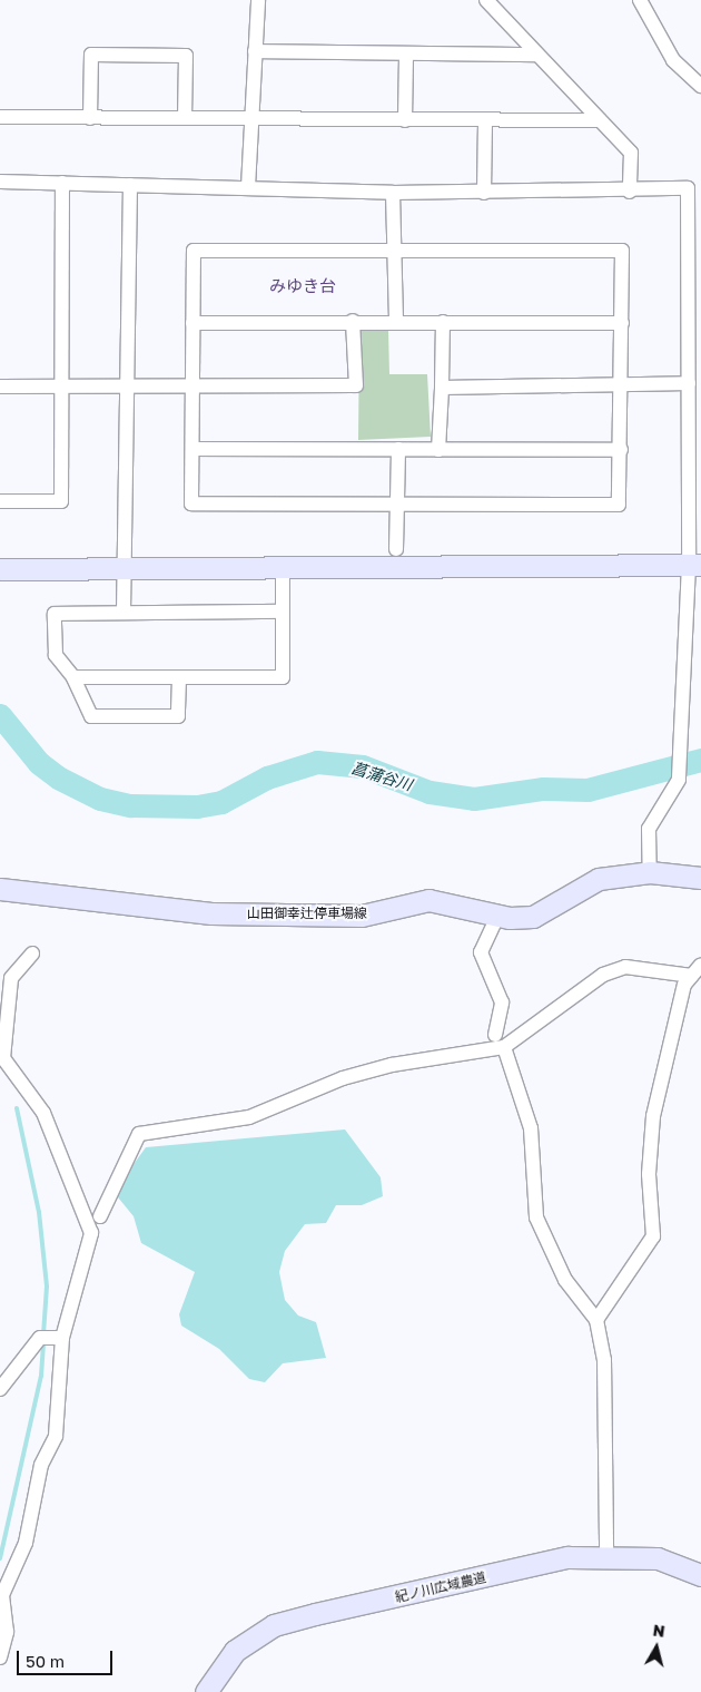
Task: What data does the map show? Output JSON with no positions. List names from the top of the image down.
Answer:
{
  "streets": {
    "street": ["山田御幸辻停車場線", "紀ノ川広域農道"]
  },
  "districts": ["みゆき台"],
  "water": ["菖蒲谷川"],
  "scale_bar": "50 m",
  "north": "top"
}
